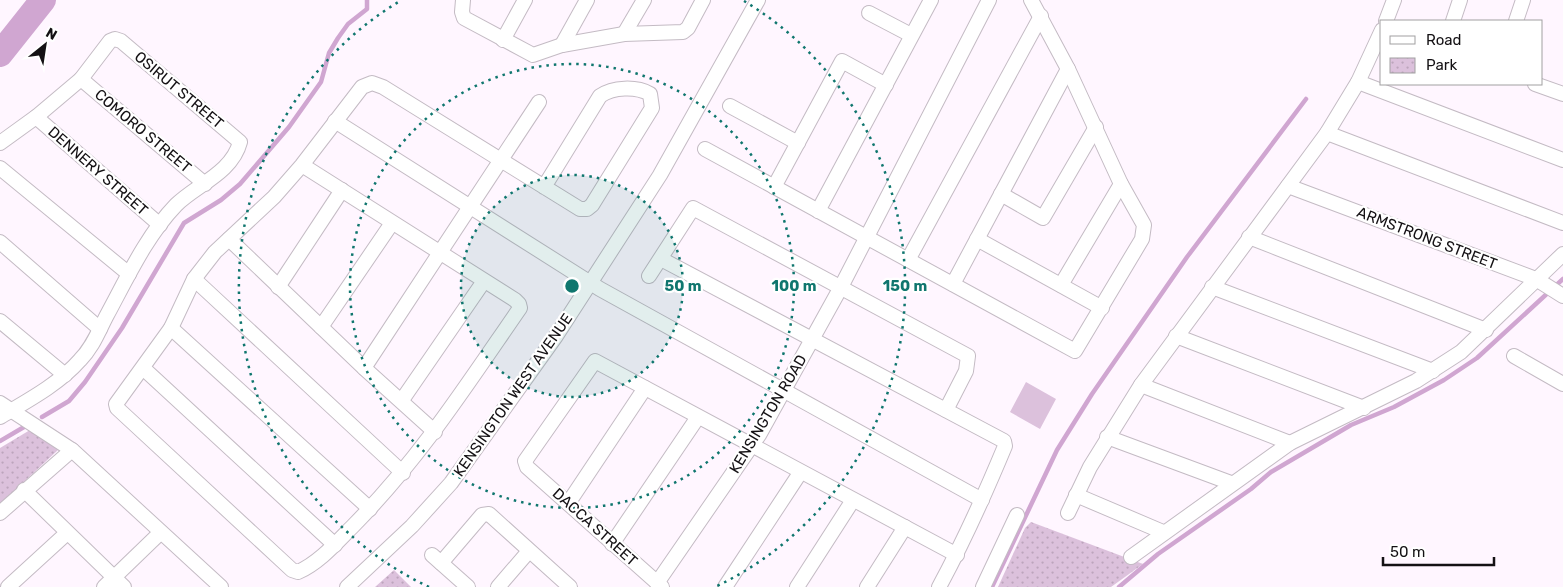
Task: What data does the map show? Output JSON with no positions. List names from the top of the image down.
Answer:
{
  "streets": {
    "street": [
      "OSIRUT STREET",
      "COMORO STREET",
      "DENNERY STREET",
      "ARMSTRONG STREET",
      "KENSINGTON WEST AVENUE",
      "KENSINGTON ROAD",
      "DACCA STREET"
    ]
  },
  "crossings": [
    ["OSIRUT STREET", "COMORO STREET"],
    ["KENSINGTON ROAD", "DACCA STREET"]
  ],
  "legend": ["Road", "Park"],
  "scale_bar": "50 m",
  "north": "top right",
  "rings": ["50 m", "100 m", "150 m"]
}
